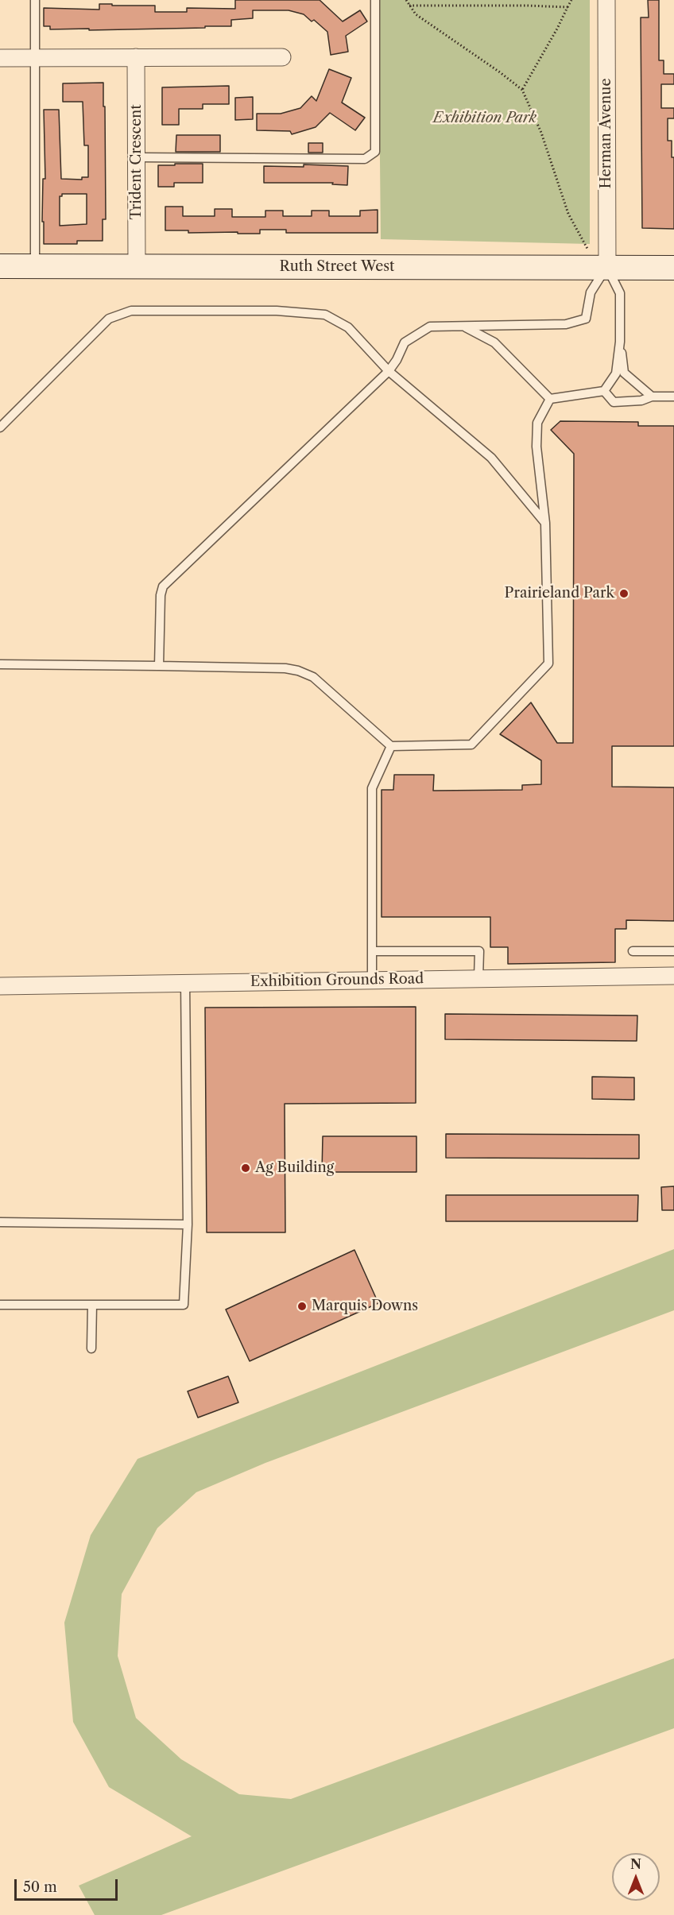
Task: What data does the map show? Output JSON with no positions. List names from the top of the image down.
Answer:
{
  "streets": {
    "street": [
      "Herman Avenue",
      "Trident Crescent",
      "Ruth Street West",
      "Exhibition Grounds Road"
    ]
  },
  "crossings": [
    ["Herman Avenue", "Ruth Street West"],
    ["Trident Crescent", "Ruth Street West"]
  ],
  "parks": ["Exhibition Park"],
  "places": ["Prairieland Park", "Ag Building", "Marquis Downs"],
  "scale_bar": "50 m",
  "north": "top"
}
